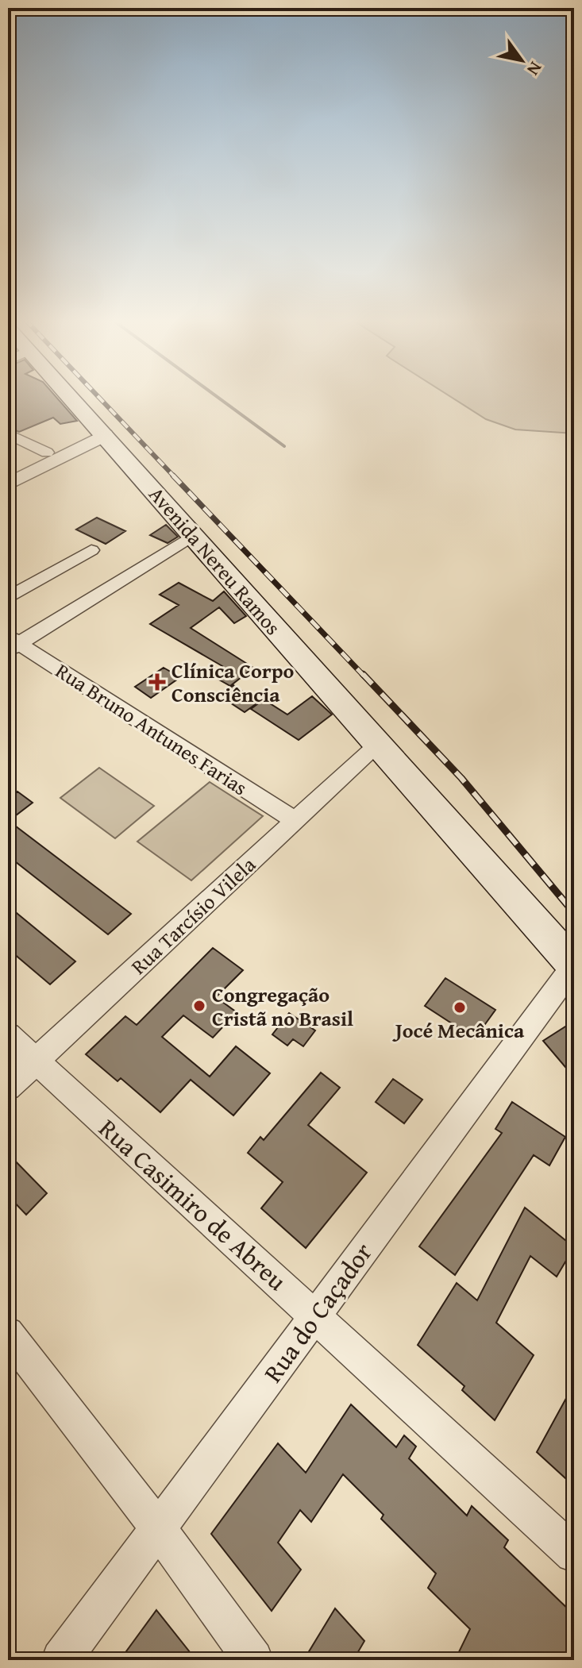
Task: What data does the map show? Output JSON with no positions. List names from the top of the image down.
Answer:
{
  "streets": {
    "main road": ["Avenida Nereu Ramos"],
    "street": [
      "Rua Bruno Antunes Farias",
      "Rua Tarcísio Vilela",
      "Rua Casimiro de Abreu",
      "Rua do Caçador"
    ]
  },
  "crossings": [
    ["Avenida Nereu Ramos", "Rua Tarcísio Vilela"],
    ["Avenida Nereu Ramos", "Rua do Caçador"],
    ["Rua Bruno Antunes Farias", "Rua Tarcísio Vilela"],
    ["Rua Tarcísio Vilela", "Rua Casimiro de Abreu"],
    ["Rua Casimiro de Abreu", "Rua do Caçador"]
  ],
  "places": {
    "health": ["Clínica Corpo Consciência"],
    "other": ["Congregação Cristã no Brasil", "Jocé Mecânica"]
  },
  "north": "bottom right"
}
